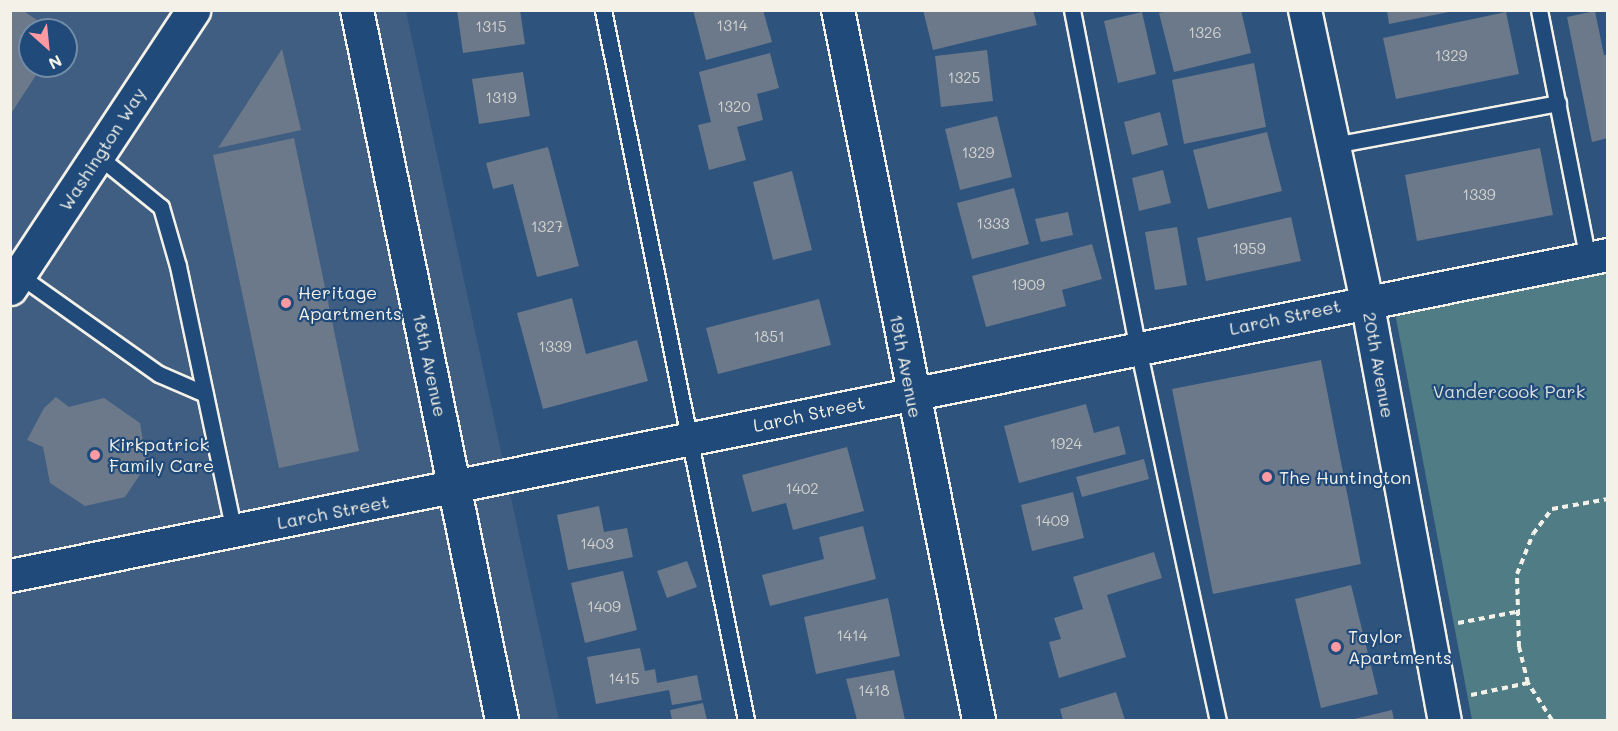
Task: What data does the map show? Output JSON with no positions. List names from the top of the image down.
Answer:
{
  "streets": {
    "main road": ["Washington Way"],
    "street": [
      "Larch Street",
      "18th Avenue",
      "20th Avenue",
      "19th Avenue"
    ]
  },
  "crossings": [
    ["Larch Street", "18th Avenue"],
    ["Larch Street", "20th Avenue"],
    ["Larch Street", "19th Avenue"]
  ],
  "parks": ["Vandercook Park"],
  "places": [
    "Heritage Apartments",
    "Kirkpatrick Family Care",
    "The Huntington",
    "Taylor Apartments"
  ],
  "house_numbers": [
    "1314",
    "1315",
    "1326",
    "1329",
    "1325",
    "1319",
    "1320",
    "1329",
    "1339",
    "1333",
    "1327",
    "1959",
    "1909",
    "1851",
    "1339",
    "1924",
    "1402",
    "1409",
    "1403",
    "1409",
    "1414",
    "1415",
    "1418"
  ],
  "north": "bottom right"
}
